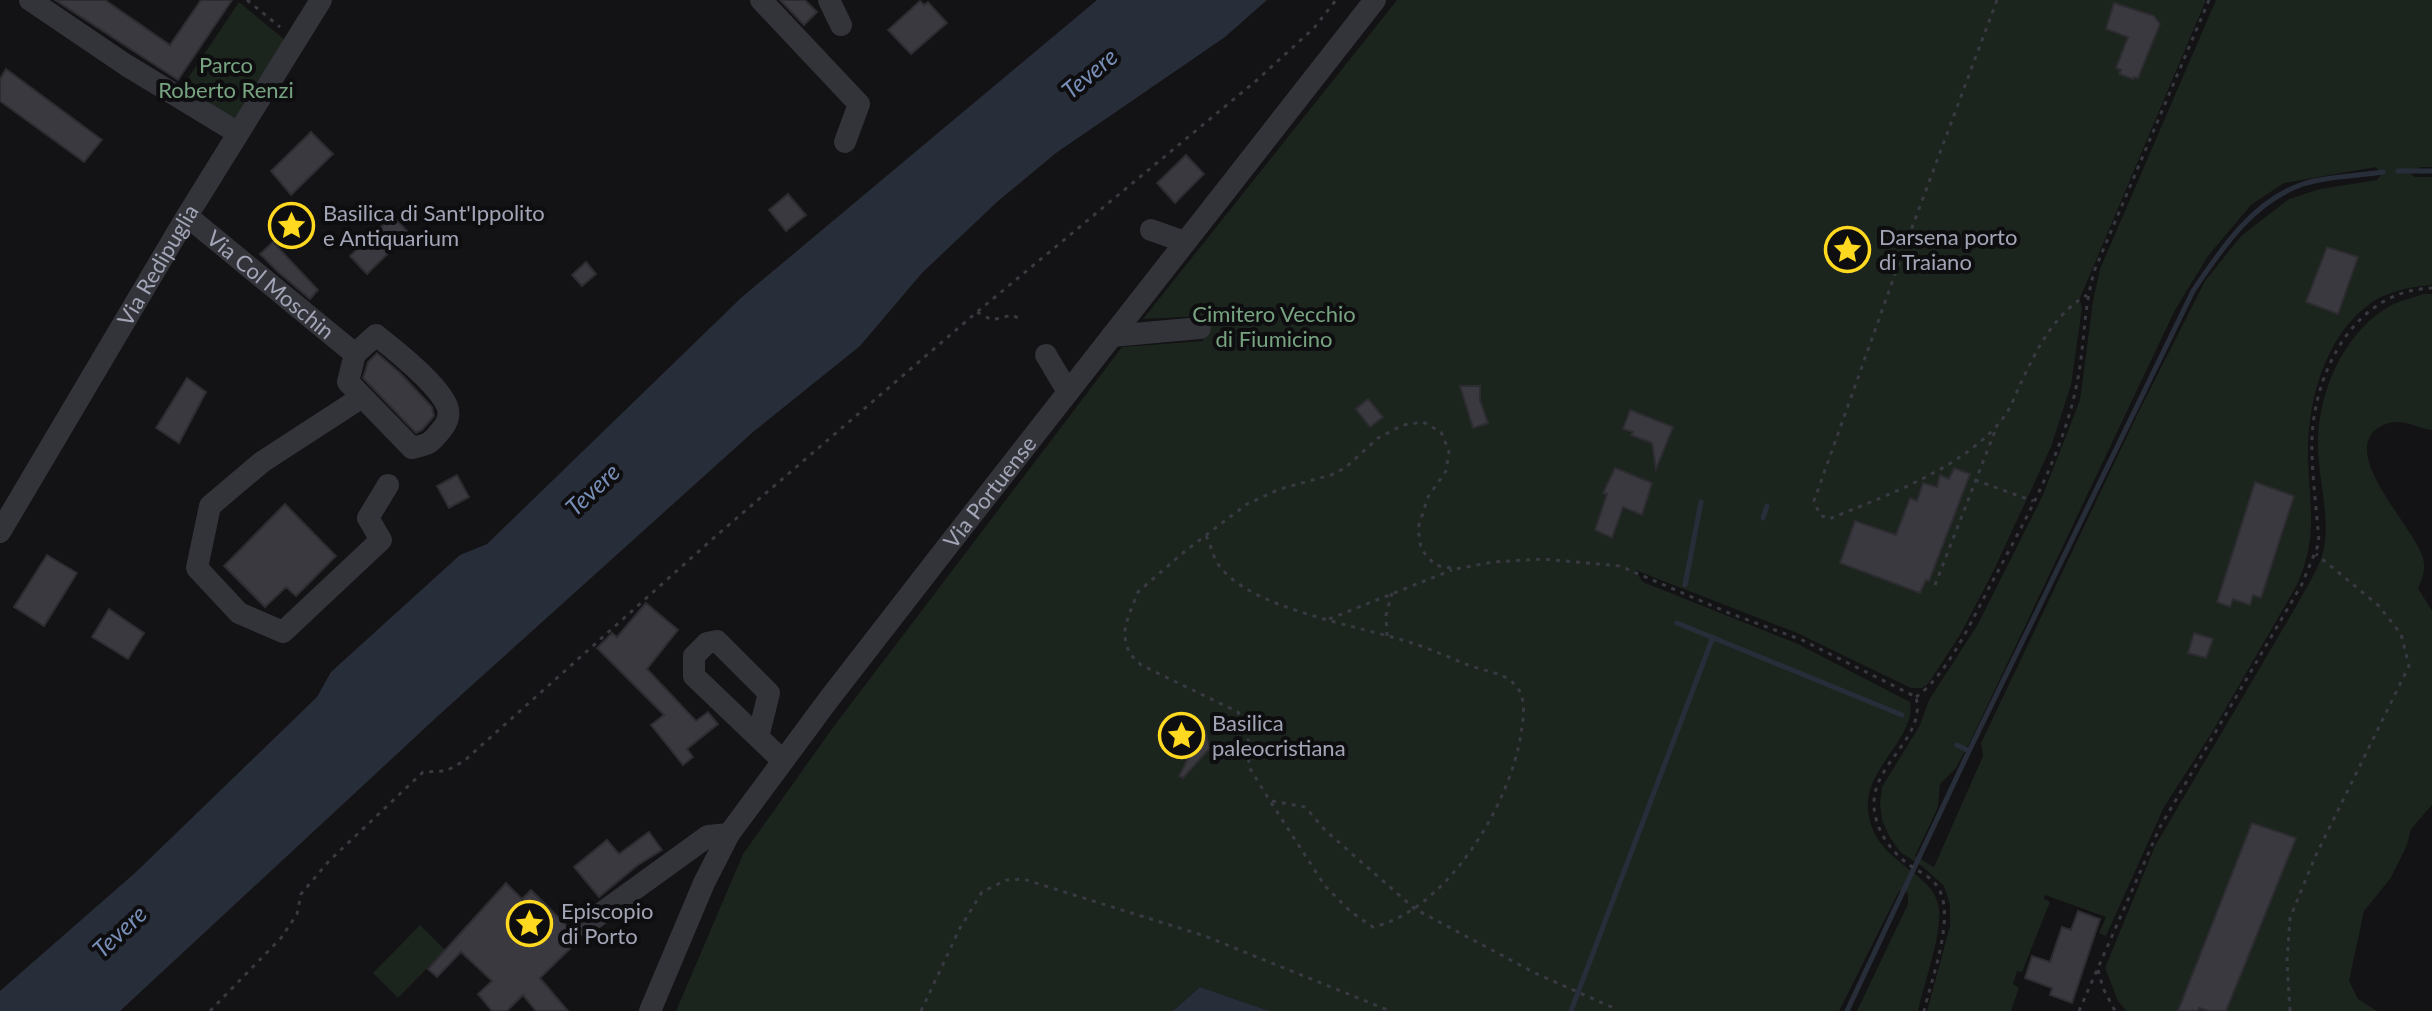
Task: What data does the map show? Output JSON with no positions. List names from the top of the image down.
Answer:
{
  "streets": {
    "street": ["Via Redipuglia", "Via Col Moschin", "Via Portuense"]
  },
  "crossings": [
    ["Via Redipuglia", "Via Col Moschin"]
  ],
  "water": ["Tevere"],
  "parks": ["Parco Roberto Renzi", "Cimitero Vecchio di Fiumicino"],
  "places": {
    "place": [
      "Basilica di Sant'Ippolito e Antiquarium",
      "Darsena porto di Traiano",
      "Basilica paleocristiana",
      "Episcopio di Porto"
    ]
  }
}
